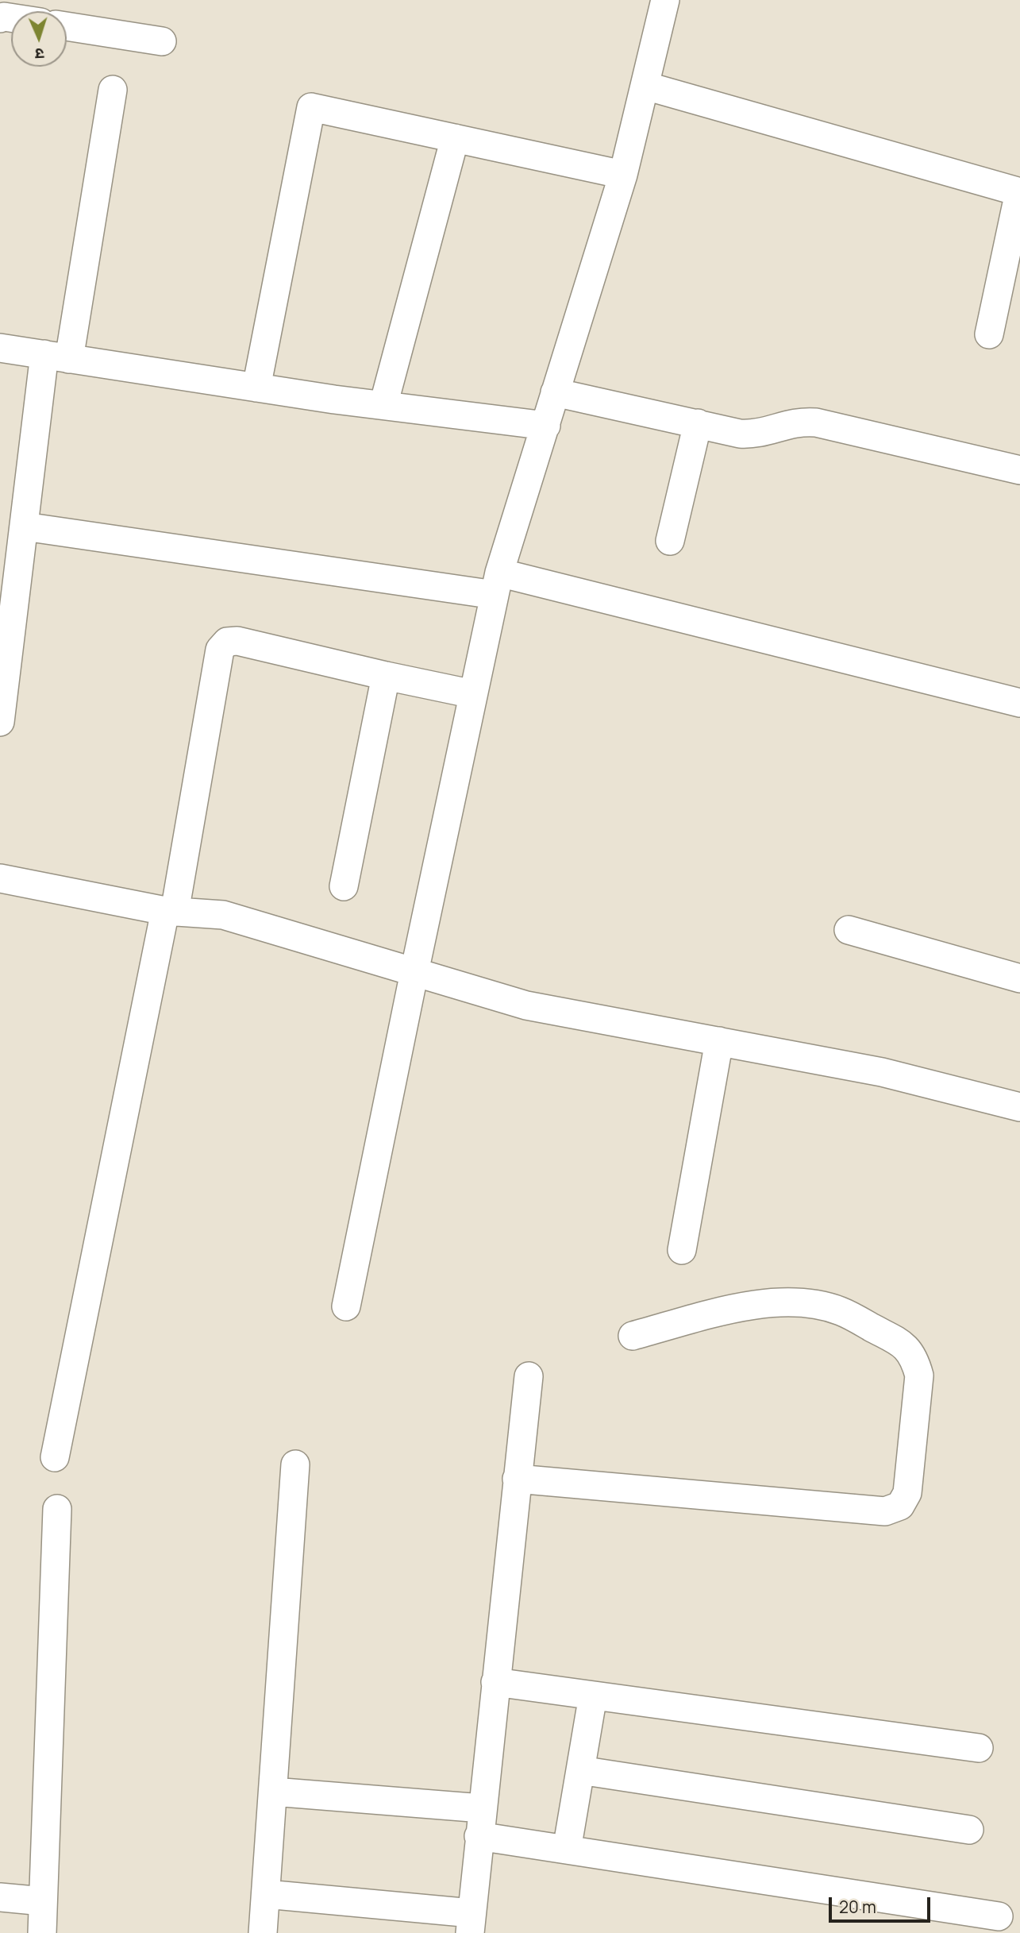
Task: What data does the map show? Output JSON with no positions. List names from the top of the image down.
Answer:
{
  "scale_bar": "20 m",
  "north": "bottom"
}
